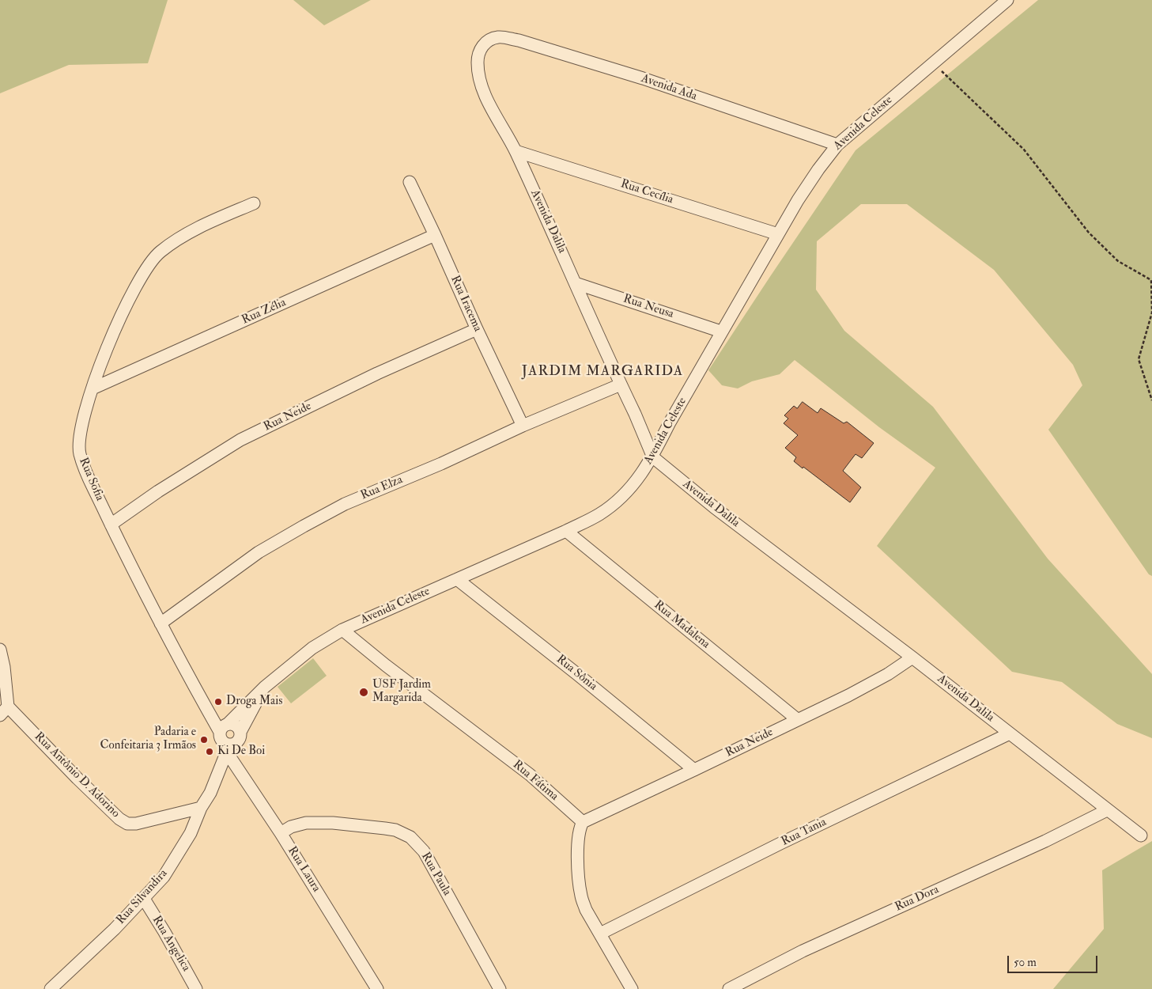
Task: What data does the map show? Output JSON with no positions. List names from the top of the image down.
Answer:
{
  "streets": {
    "street": [
      "Avenida Ada",
      "Avenida Celeste",
      "Rua Cecília",
      "Avenida Dalila",
      "Rua Iracema",
      "Rua Neusa",
      "Rua Zélia",
      "Rua Neide",
      "Rua Sofia",
      "Rua Elza",
      "Rua Madalena",
      "Rua Sônia",
      "Rua Antônio D. Adorino",
      "Rua Fátima",
      "Rua Tania",
      "Rua Laura",
      "Rua Paula",
      "Rua Silvandira",
      "Rua Dora",
      "Rua Angelica"
    ]
  },
  "crossings": [
    ["Avenida Ada", "Avenida Celeste"],
    ["Avenida Ada", "Avenida Dalila"],
    ["Avenida Celeste", "Rua Cecília"],
    ["Avenida Celeste", "Avenida Dalila"],
    ["Avenida Celeste", "Rua Neusa"],
    ["Avenida Celeste", "Rua Sofia"],
    ["Avenida Celeste", "Rua Madalena"],
    ["Avenida Celeste", "Rua Sônia"],
    ["Avenida Celeste", "Rua Fátima"],
    ["Avenida Celeste", "Rua Laura"],
    ["Avenida Celeste", "Rua Silvandira"],
    ["Rua Cecília", "Avenida Dalila"],
    ["Avenida Dalila", "Rua Neusa"],
    ["Avenida Dalila", "Rua Neide"],
    ["Avenida Dalila", "Rua Elza"],
    ["Avenida Dalila", "Rua Tania"],
    ["Avenida Dalila", "Rua Dora"],
    ["Rua Iracema", "Rua Zélia"],
    ["Rua Iracema", "Rua Neide"],
    ["Rua Iracema", "Rua Elza"],
    ["Rua Zélia", "Rua Sofia"],
    ["Rua Neide", "Rua Sofia"],
    ["Rua Neide", "Rua Madalena"],
    ["Rua Neide", "Rua Sônia"],
    ["Rua Neide", "Rua Fátima"],
    ["Rua Sofia", "Rua Elza"],
    ["Rua Sofia", "Rua Laura"],
    ["Rua Sofia", "Rua Silvandira"],
    ["Rua Antônio D. Adorino", "Rua Silvandira"],
    ["Rua Laura", "Rua Paula"],
    ["Rua Laura", "Rua Silvandira"],
    ["Rua Silvandira", "Rua Angelica"]
  ],
  "districts": ["JARDIM MARGARIDA"],
  "places": [
    "USF Jardim Margarida",
    "Droga Mais",
    "Padaria e Confeitaria 3 Irmãos",
    "Ki De Boi"
  ],
  "scale_bar": "50 m"
}
